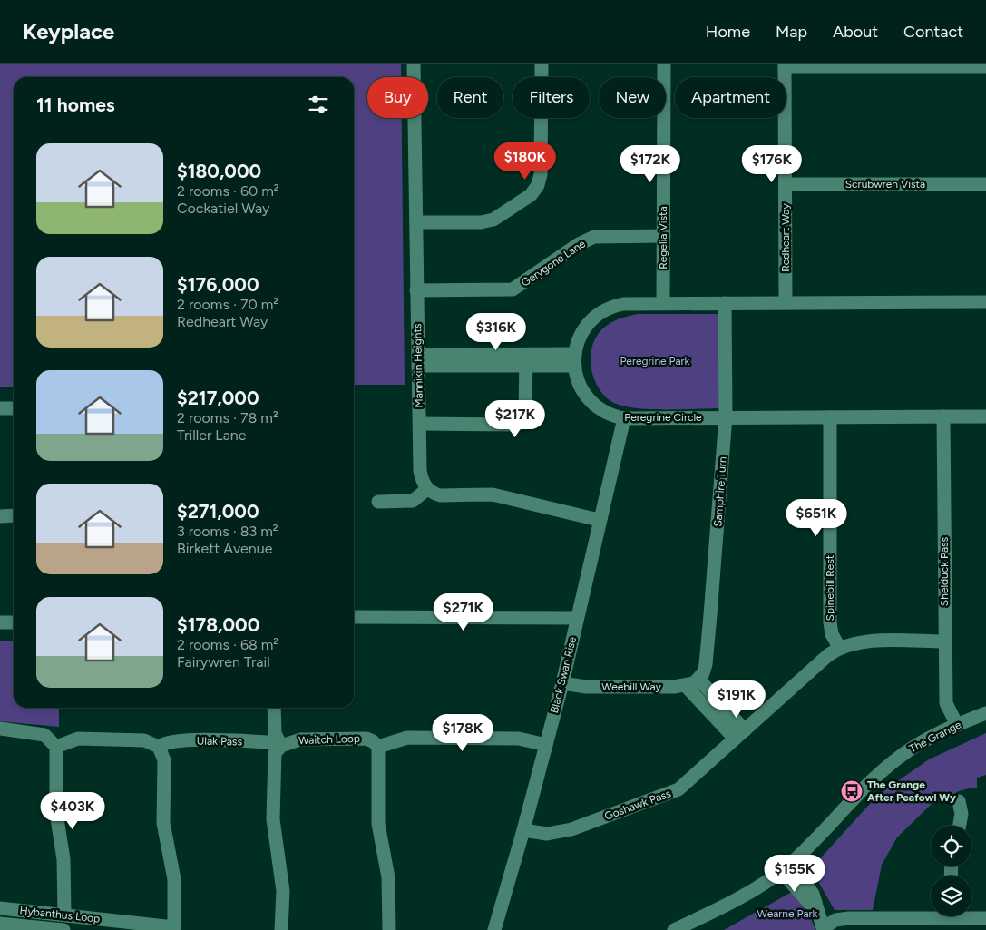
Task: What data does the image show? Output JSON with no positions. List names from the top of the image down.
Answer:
{
  "streets": {
    "street": [
      "Scrubwren Vista",
      "Regelia Vista",
      "Redheart Way",
      "Gerygone Lane",
      "Mannikin Heights",
      "Peregrine Circle",
      "Samphire Turn",
      "Shelduck Pass",
      "Spinebill Rest",
      "Black Swan Rise",
      "Weebill Way",
      "The Grange",
      "Waitch Loop",
      "Ulak Pass",
      "Goshawk Pass",
      "Hybanthus Loop"
    ]
  },
  "crossings": [
    ["Scrubwren Vista", "Redheart Way"],
    ["Regelia Vista", "Gerygone Lane"],
    ["Gerygone Lane", "Mannikin Heights"],
    ["Peregrine Circle", "Samphire Turn"],
    ["Peregrine Circle", "Shelduck Pass"],
    ["Peregrine Circle", "Spinebill Rest"],
    ["Peregrine Circle", "Black Swan Rise"],
    ["Samphire Turn", "Weebill Way"],
    ["Shelduck Pass", "The Grange"],
    ["Shelduck Pass", "Goshawk Pass"],
    ["Spinebill Rest", "Goshawk Pass"],
    ["Black Swan Rise", "Weebill Way"],
    ["Black Swan Rise", "Goshawk Pass"],
    ["Waitch Loop", "Ulak Pass"],
    ["Ulak Pass", "Hybanthus Loop"]
  ],
  "parks": ["Peregrine Park", "Wearne Park"],
  "places": {
    "bus stop": ["The Grange After Peafowl Wy"]
  },
  "page": {
    "header": "Keyplace",
    "nav": [
      "Home",
      "Map",
      "About",
      "Contact"
    ],
    "chip": [
      "Buy",
      "Rent",
      "Filters",
      "New",
      "Apartment"
    ],
    "heading": "11 homes",
    "list": [
      {
        "name": "$180,000",
        "note": "2 rooms · 60 m² · Cockatiel Way"
      },
      {
        "name": "$176,000",
        "note": "2 rooms · 70 m² · Redheart Way"
      },
      {
        "name": "$217,000",
        "note": "2 rooms · 78 m² · Triller Lane"
      },
      {
        "name": "$271,000",
        "note": "3 rooms · 83 m² · Birkett Avenue"
      },
      {
        "name": "$178,000",
        "note": "2 rooms · 68 m² · Fairywren Trail"
      }
    ],
    "price": [
      "$180K",
      "$172K",
      "$176K",
      "$316K",
      "$217K",
      "$651K",
      "$271K",
      "$191K",
      "$178K",
      "$403K",
      "$155K"
    ]
  }
}
